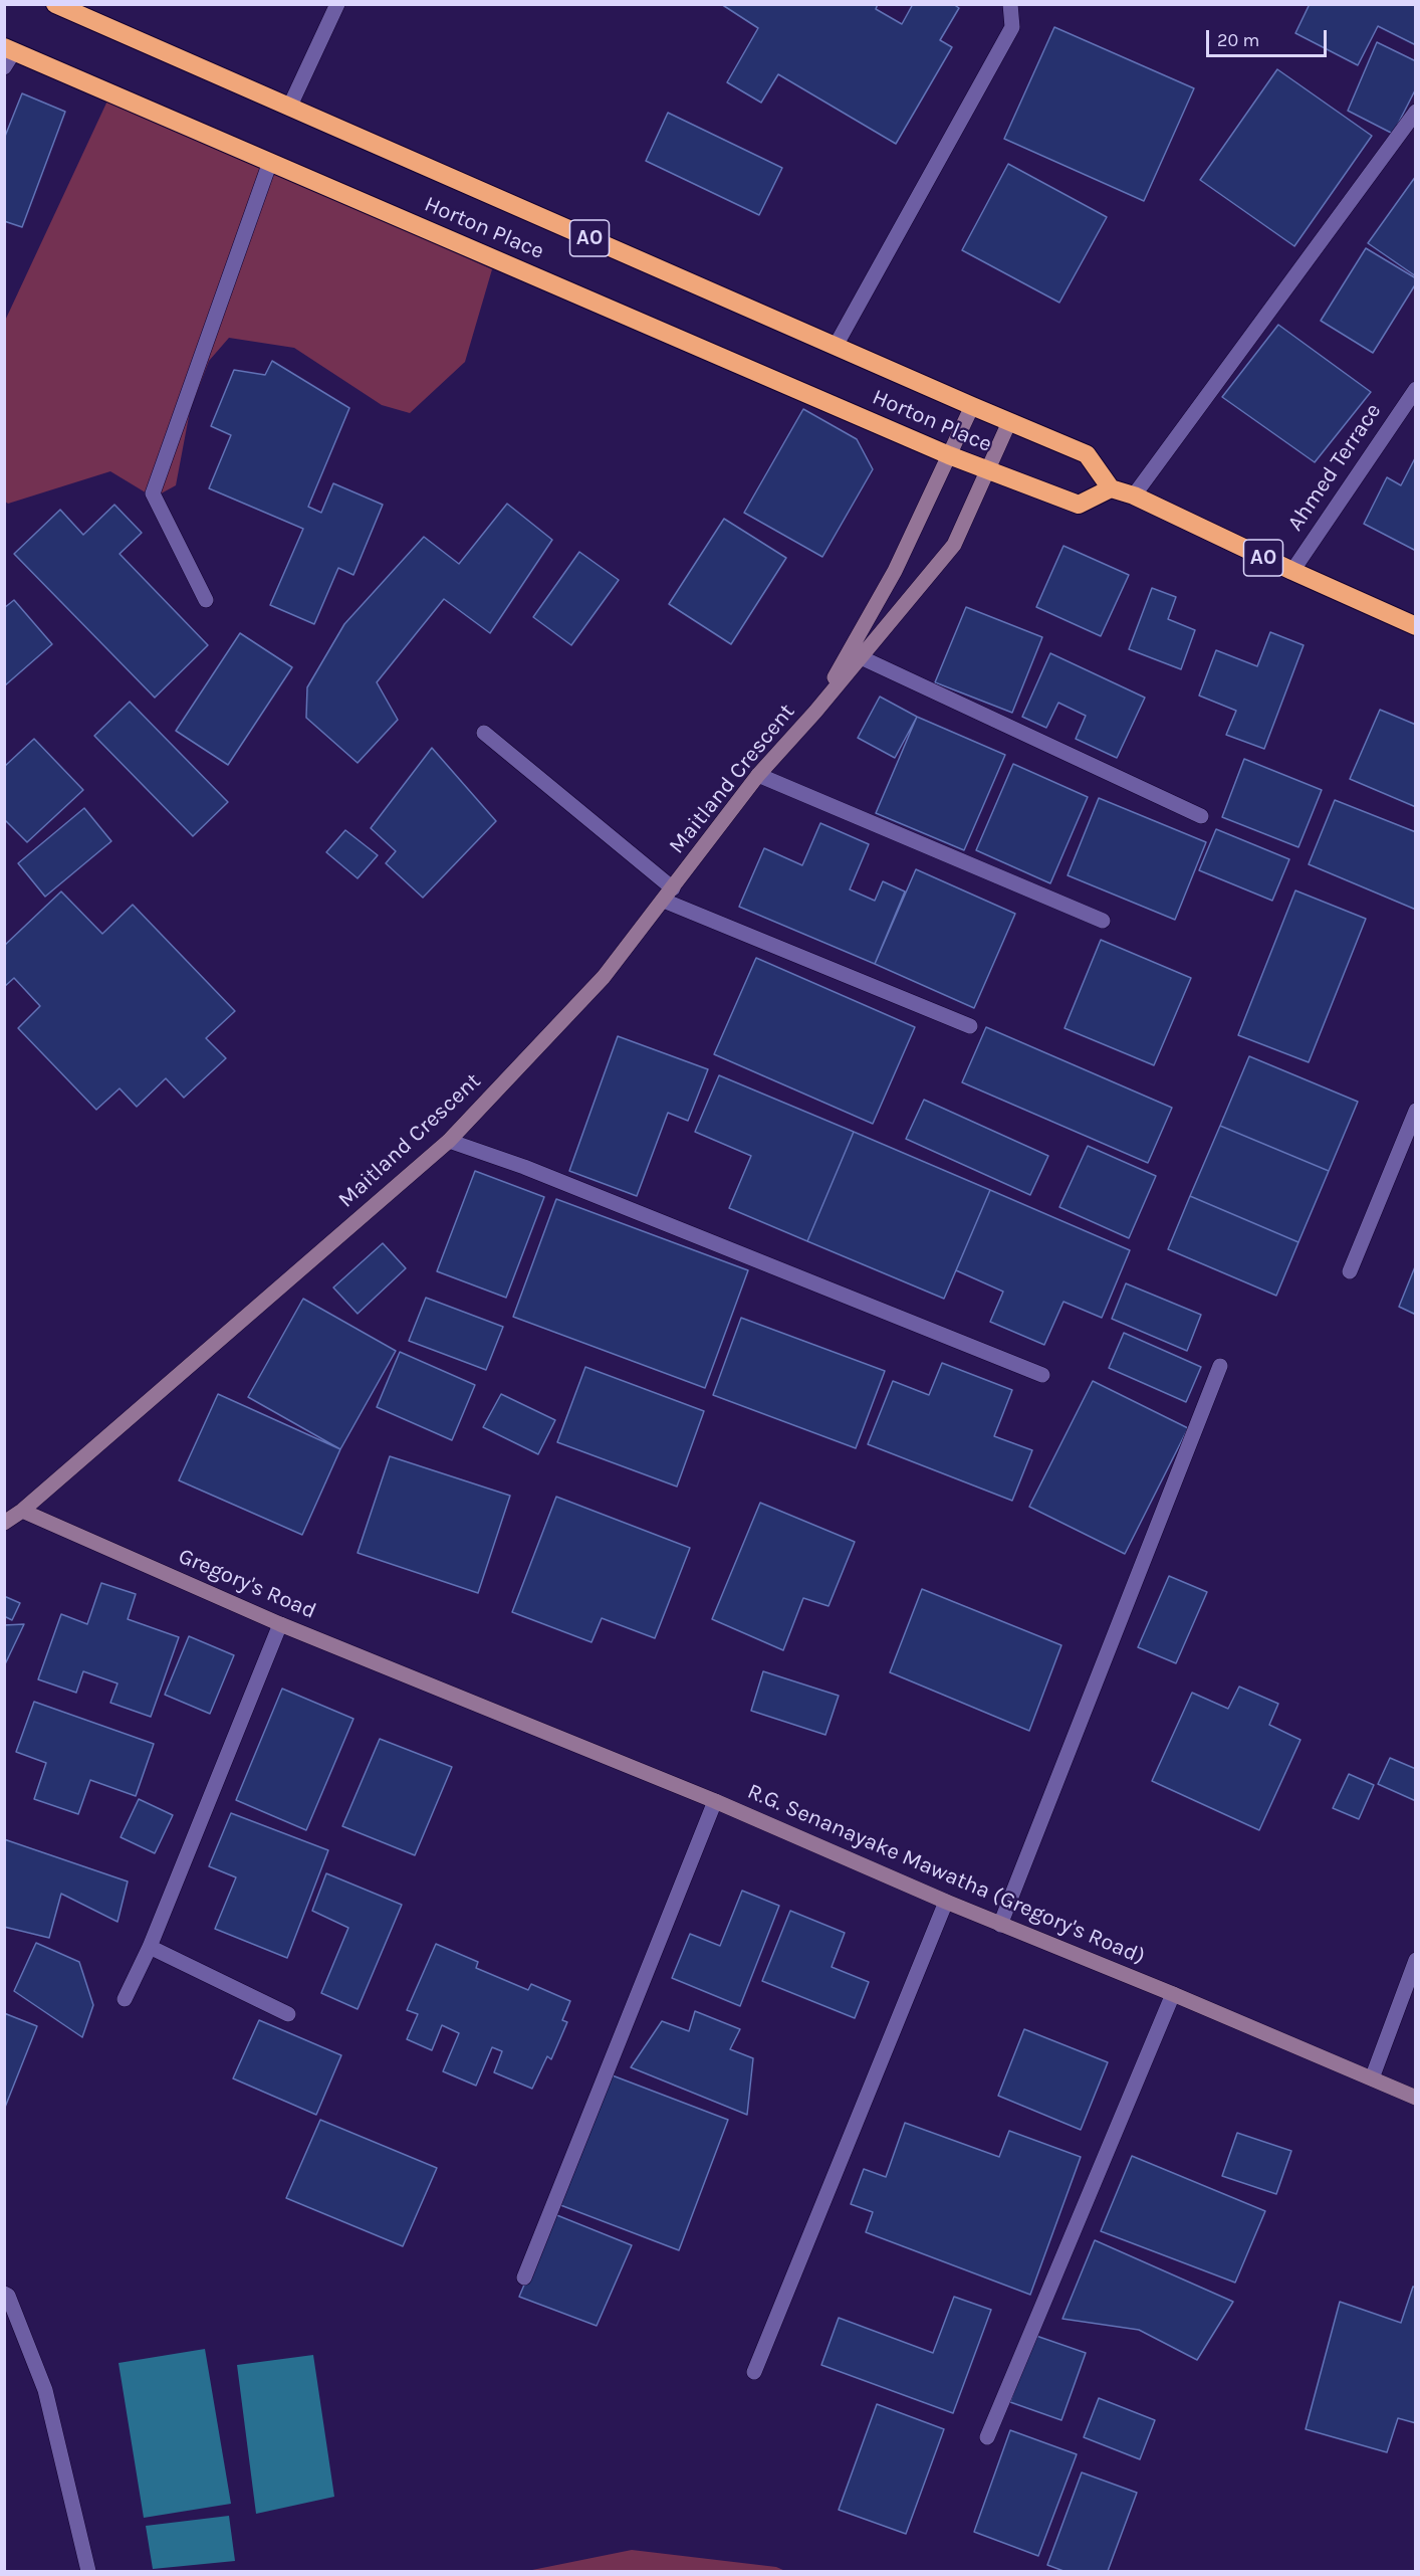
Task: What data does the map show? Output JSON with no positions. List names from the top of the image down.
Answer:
{
  "streets": {
    "highway": ["Horton Place", "A0"],
    "main road": ["Maitland Crescent", "Gregory's Road", "R.G. Senanayake Mawatha (Gregory's Road)"],
    "street": ["Ahmed Terrace"]
  },
  "crossings": [
    ["Horton Place", "A0"],
    ["Horton Place", "Maitland Crescent"],
    ["A0", "Ahmed Terrace"],
    ["Maitland Crescent", "Gregory's Road"],
    ["Gregory's Road", "R.G. Senanayake Mawatha (Gregory's Road)"]
  ],
  "scale_bar": "20 m"
}
